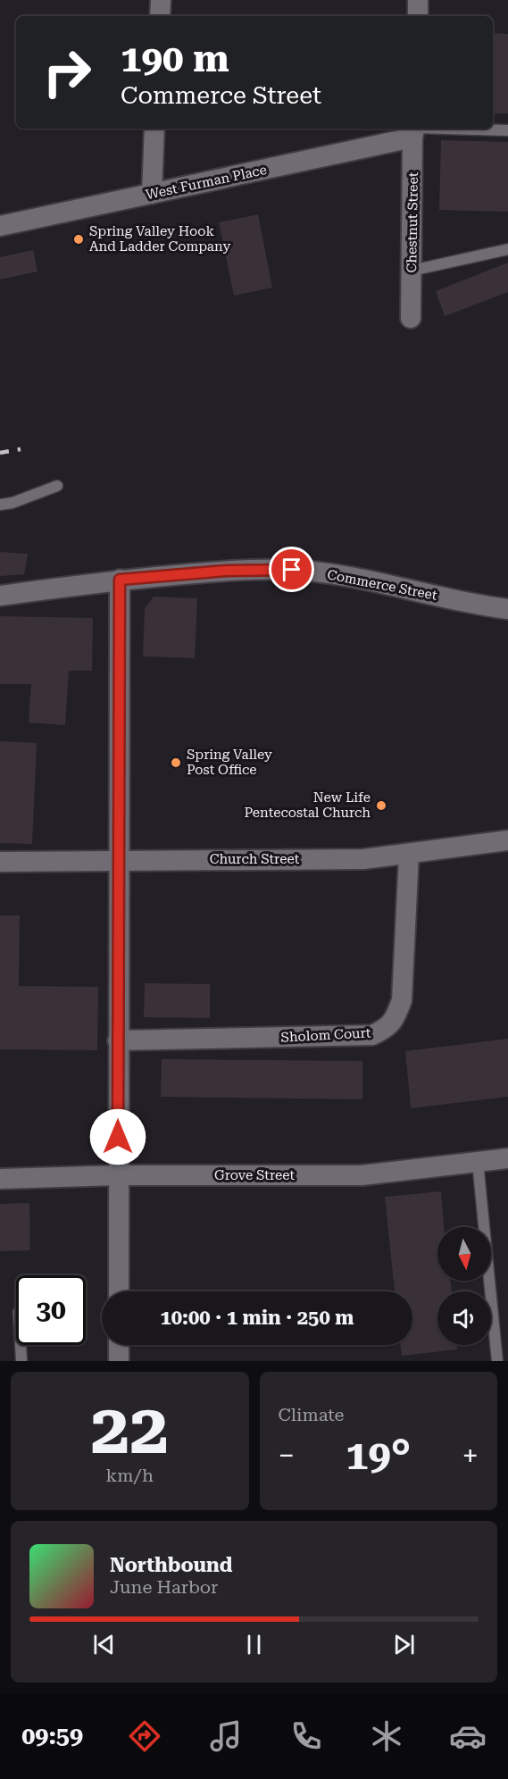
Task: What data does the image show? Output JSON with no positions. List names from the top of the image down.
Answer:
{
  "streets": {
    "street": [
      "West Furman Place",
      "Chestnut Street",
      "Commerce Street",
      "Church Street",
      "Sholom Court",
      "Grove Street"
    ]
  },
  "crossings": [
    ["West Furman Place", "Chestnut Street"],
    ["Church Street", "Sholom Court"]
  ],
  "places": ["Spring Valley Hook And Ladder Company", "Spring Valley Post Office", "New Life Pentecostal Church"],
  "north": "bottom",
  "page": {
    "turn": ["190 m", "Commerce Street"],
    "limit": "30",
    "trip": "10:00 · 1 min · 250 m",
    "tile": [
      ["22", "km/h"],
      "Climate"
    ],
    "heat": ["−", "19°", "+"],
    "song": ["Northbound", "June Harbor"],
    "tabs": "09:59"
  }
}
